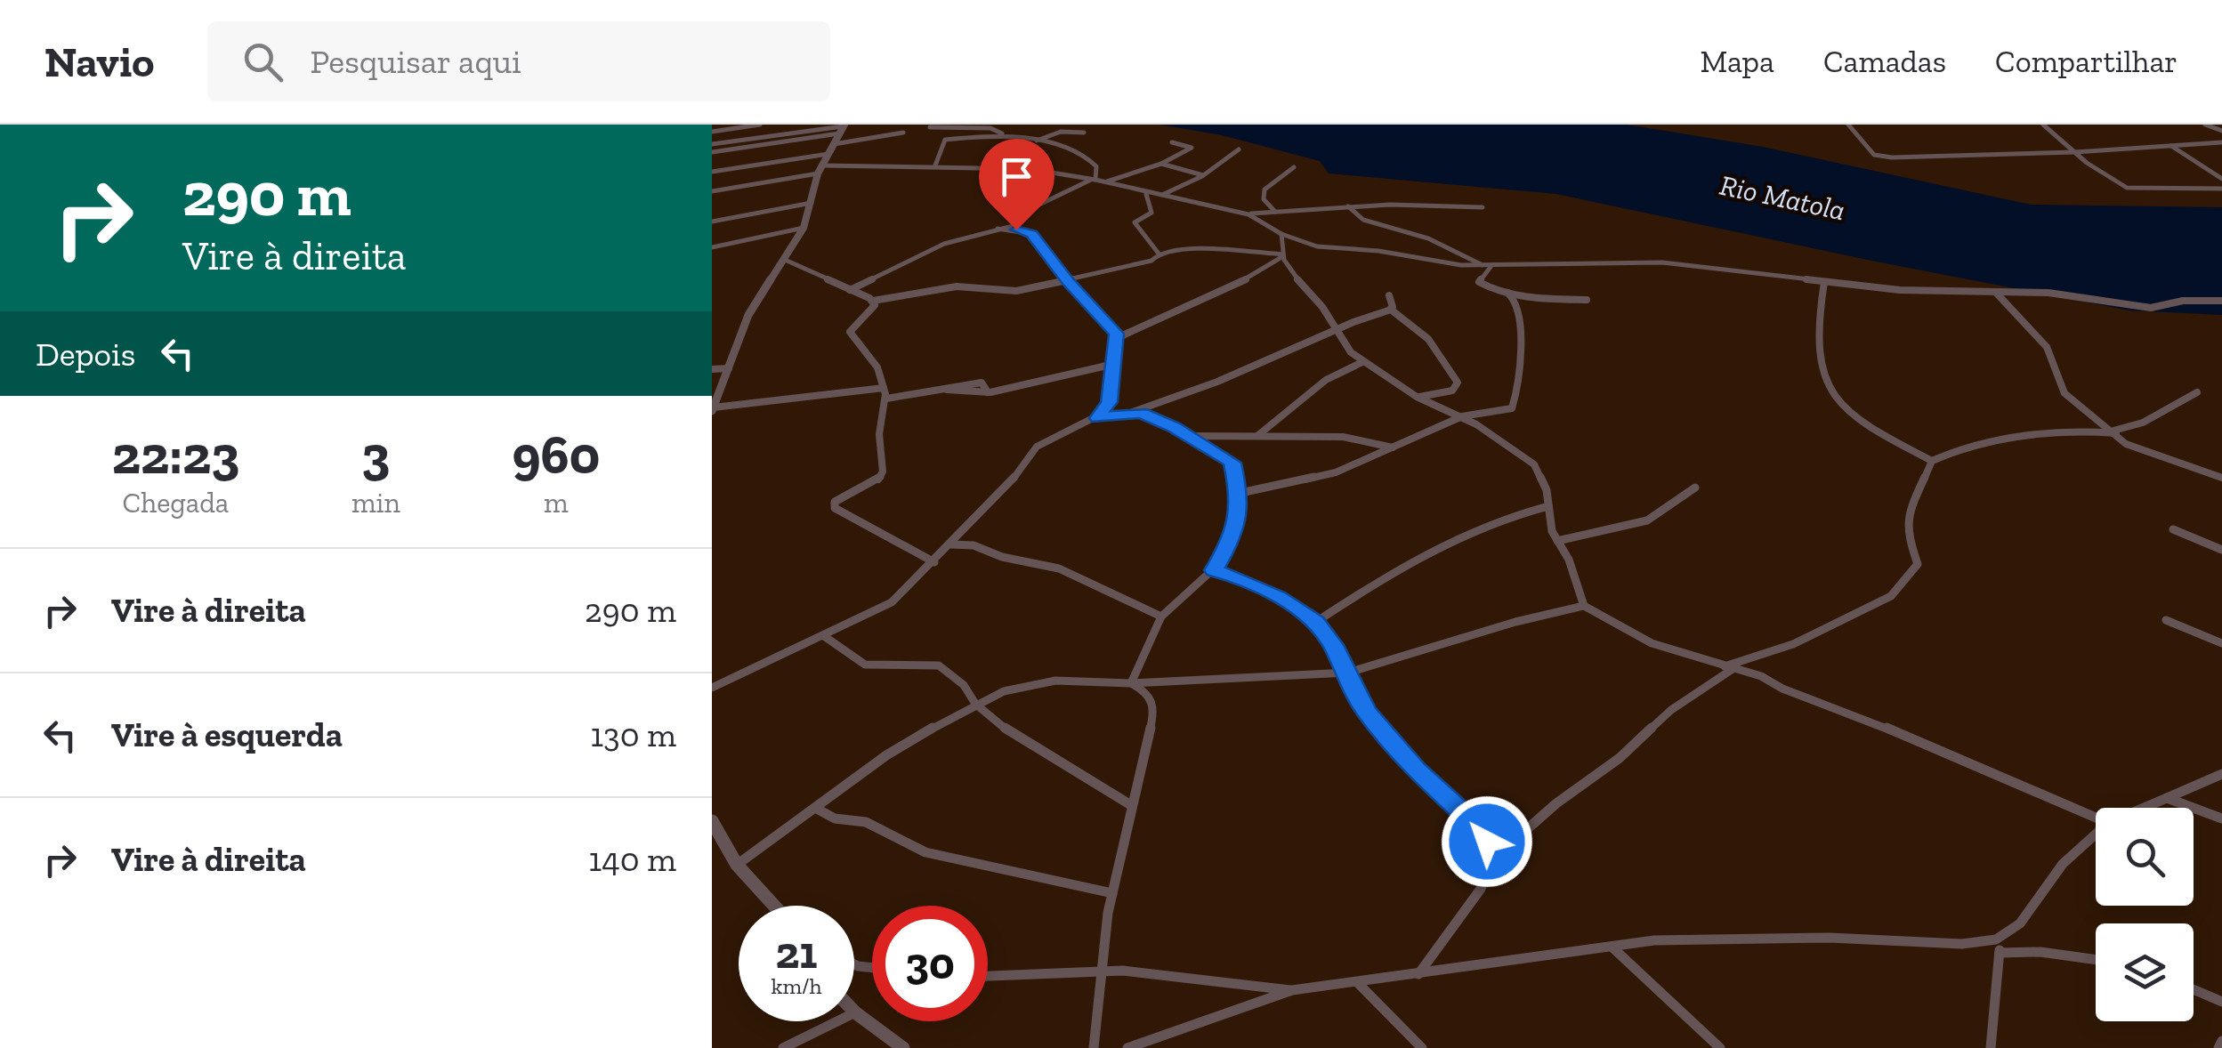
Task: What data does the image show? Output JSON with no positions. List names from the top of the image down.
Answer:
{
  "water": ["Rio Matola"],
  "page": {
    "header": "Navio",
    "search": "Pesquisar aqui",
    "nav": ["Mapa", "Camadas", "Compartilhar"],
    "turn": ["290 m", "Vire à direita"],
    "then": "Depois",
    "eta": [
      "22:23",
      "Chegada",
      "3",
      "min",
      "960",
      "m"
    ],
    "list": [
      {
        "name": "Vire à direita",
        "value": "290 m"
      },
      {
        "name": "Vire à esquerda",
        "value": "130 m"
      },
      {
        "name": "Vire à direita",
        "value": "140 m"
      }
    ],
    "speed": "21 km/h",
    "limit": "30"
  }
}
